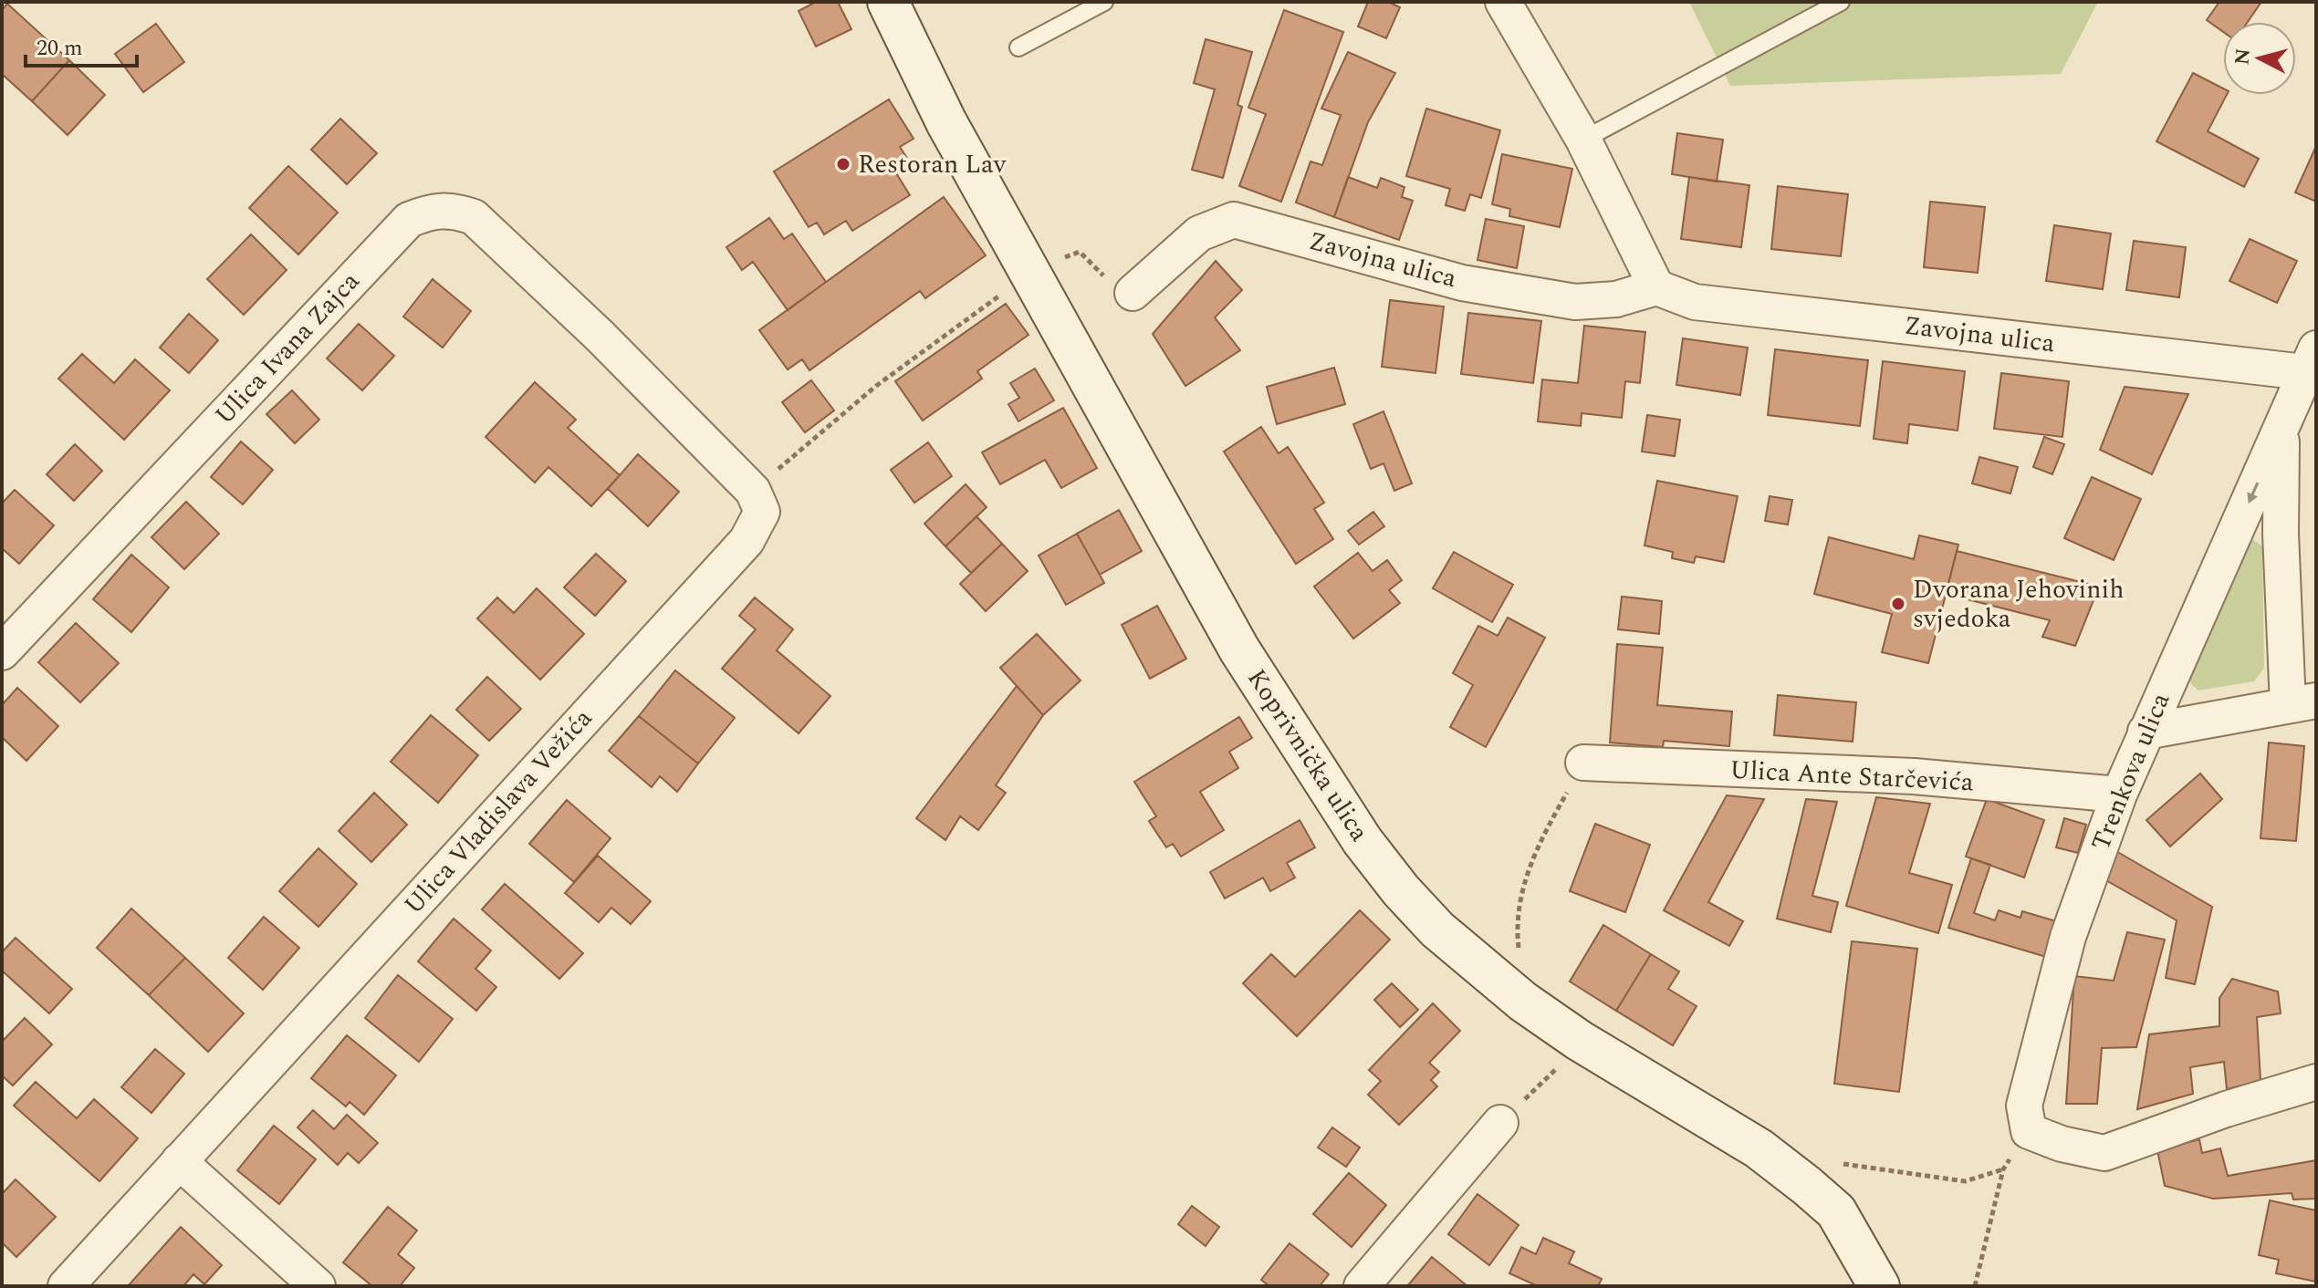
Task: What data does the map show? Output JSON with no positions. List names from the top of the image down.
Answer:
{
  "streets": {
    "main road": ["Koprivnička ulica"],
    "street": [
      "Zavojna ulica",
      "Ulica Ivana Zajca",
      "Trenkova ulica",
      "Ulica Ante Starčevića",
      "Ulica Vladislava Vežića"
    ]
  },
  "crossings": [
    ["Zavojna ulica", "Trenkova ulica"],
    ["Ulica Ivana Zajca", "Ulica Vladislava Vežića"],
    ["Trenkova ulica", "Ulica Ante Starčevića"]
  ],
  "places": ["Restoran Lav", "Dvorana Jehovinih svjedoka"],
  "scale_bar": "20 m",
  "north": "left"
}
